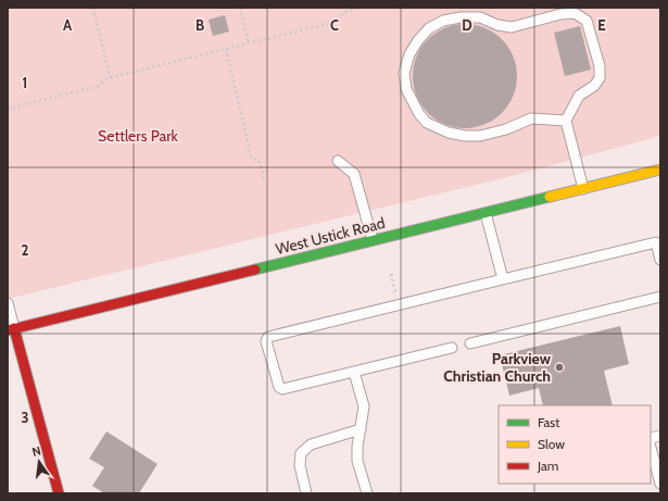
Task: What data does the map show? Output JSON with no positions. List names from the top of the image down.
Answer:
{
  "streets": {
    "main road": ["West Ustick Road"]
  },
  "parks": ["Settlers Park"],
  "places": ["Parkview Christian Church"],
  "legend": ["Fast", "Slow", "Jam"],
  "north": "top",
  "grid": {
    "columns": [
      "A",
      "B",
      "C",
      "D",
      "E"
    ],
    "rows": ["1", "2", "3"]
  }
}
